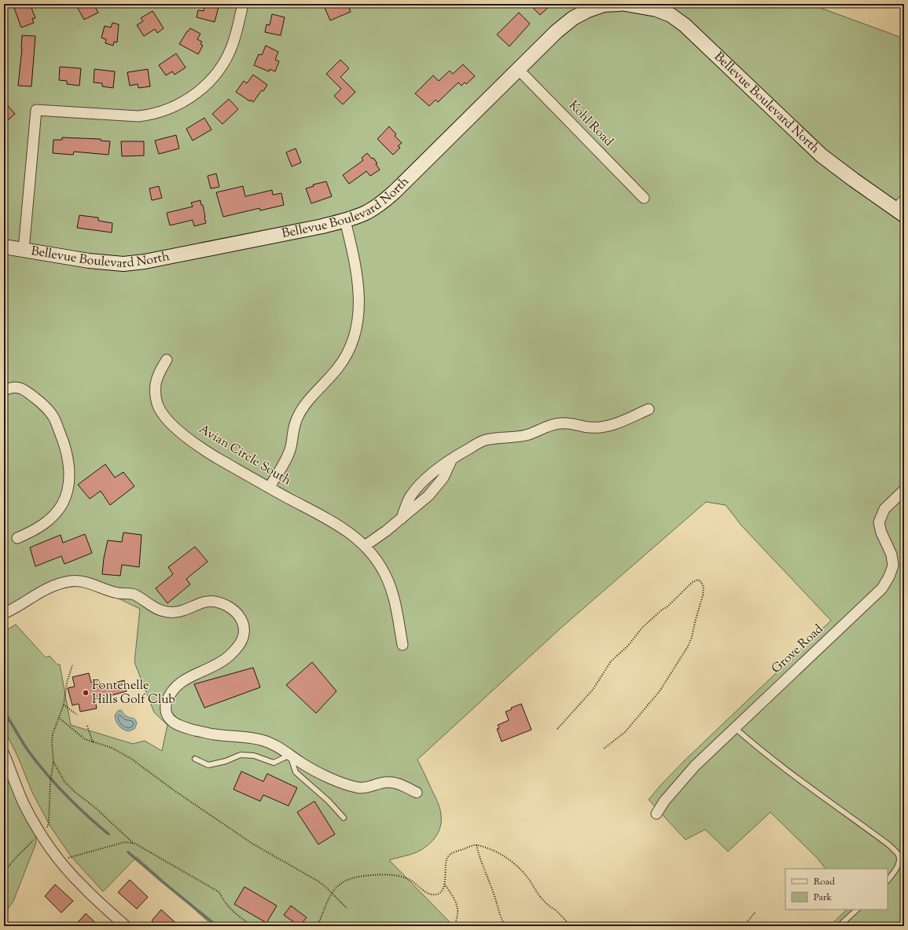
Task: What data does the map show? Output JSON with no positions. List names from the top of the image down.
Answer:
{
  "streets": {
    "main road": ["Bellevue Boulevard North"],
    "street": ["Kohl Road", "Avian Circle South", "Grove Road"]
  },
  "crossings": [
    ["Bellevue Boulevard North", "Kohl Road"]
  ],
  "places": ["Fontenelle Hills Golf Club"],
  "legend": ["Road", "Park"]
}
